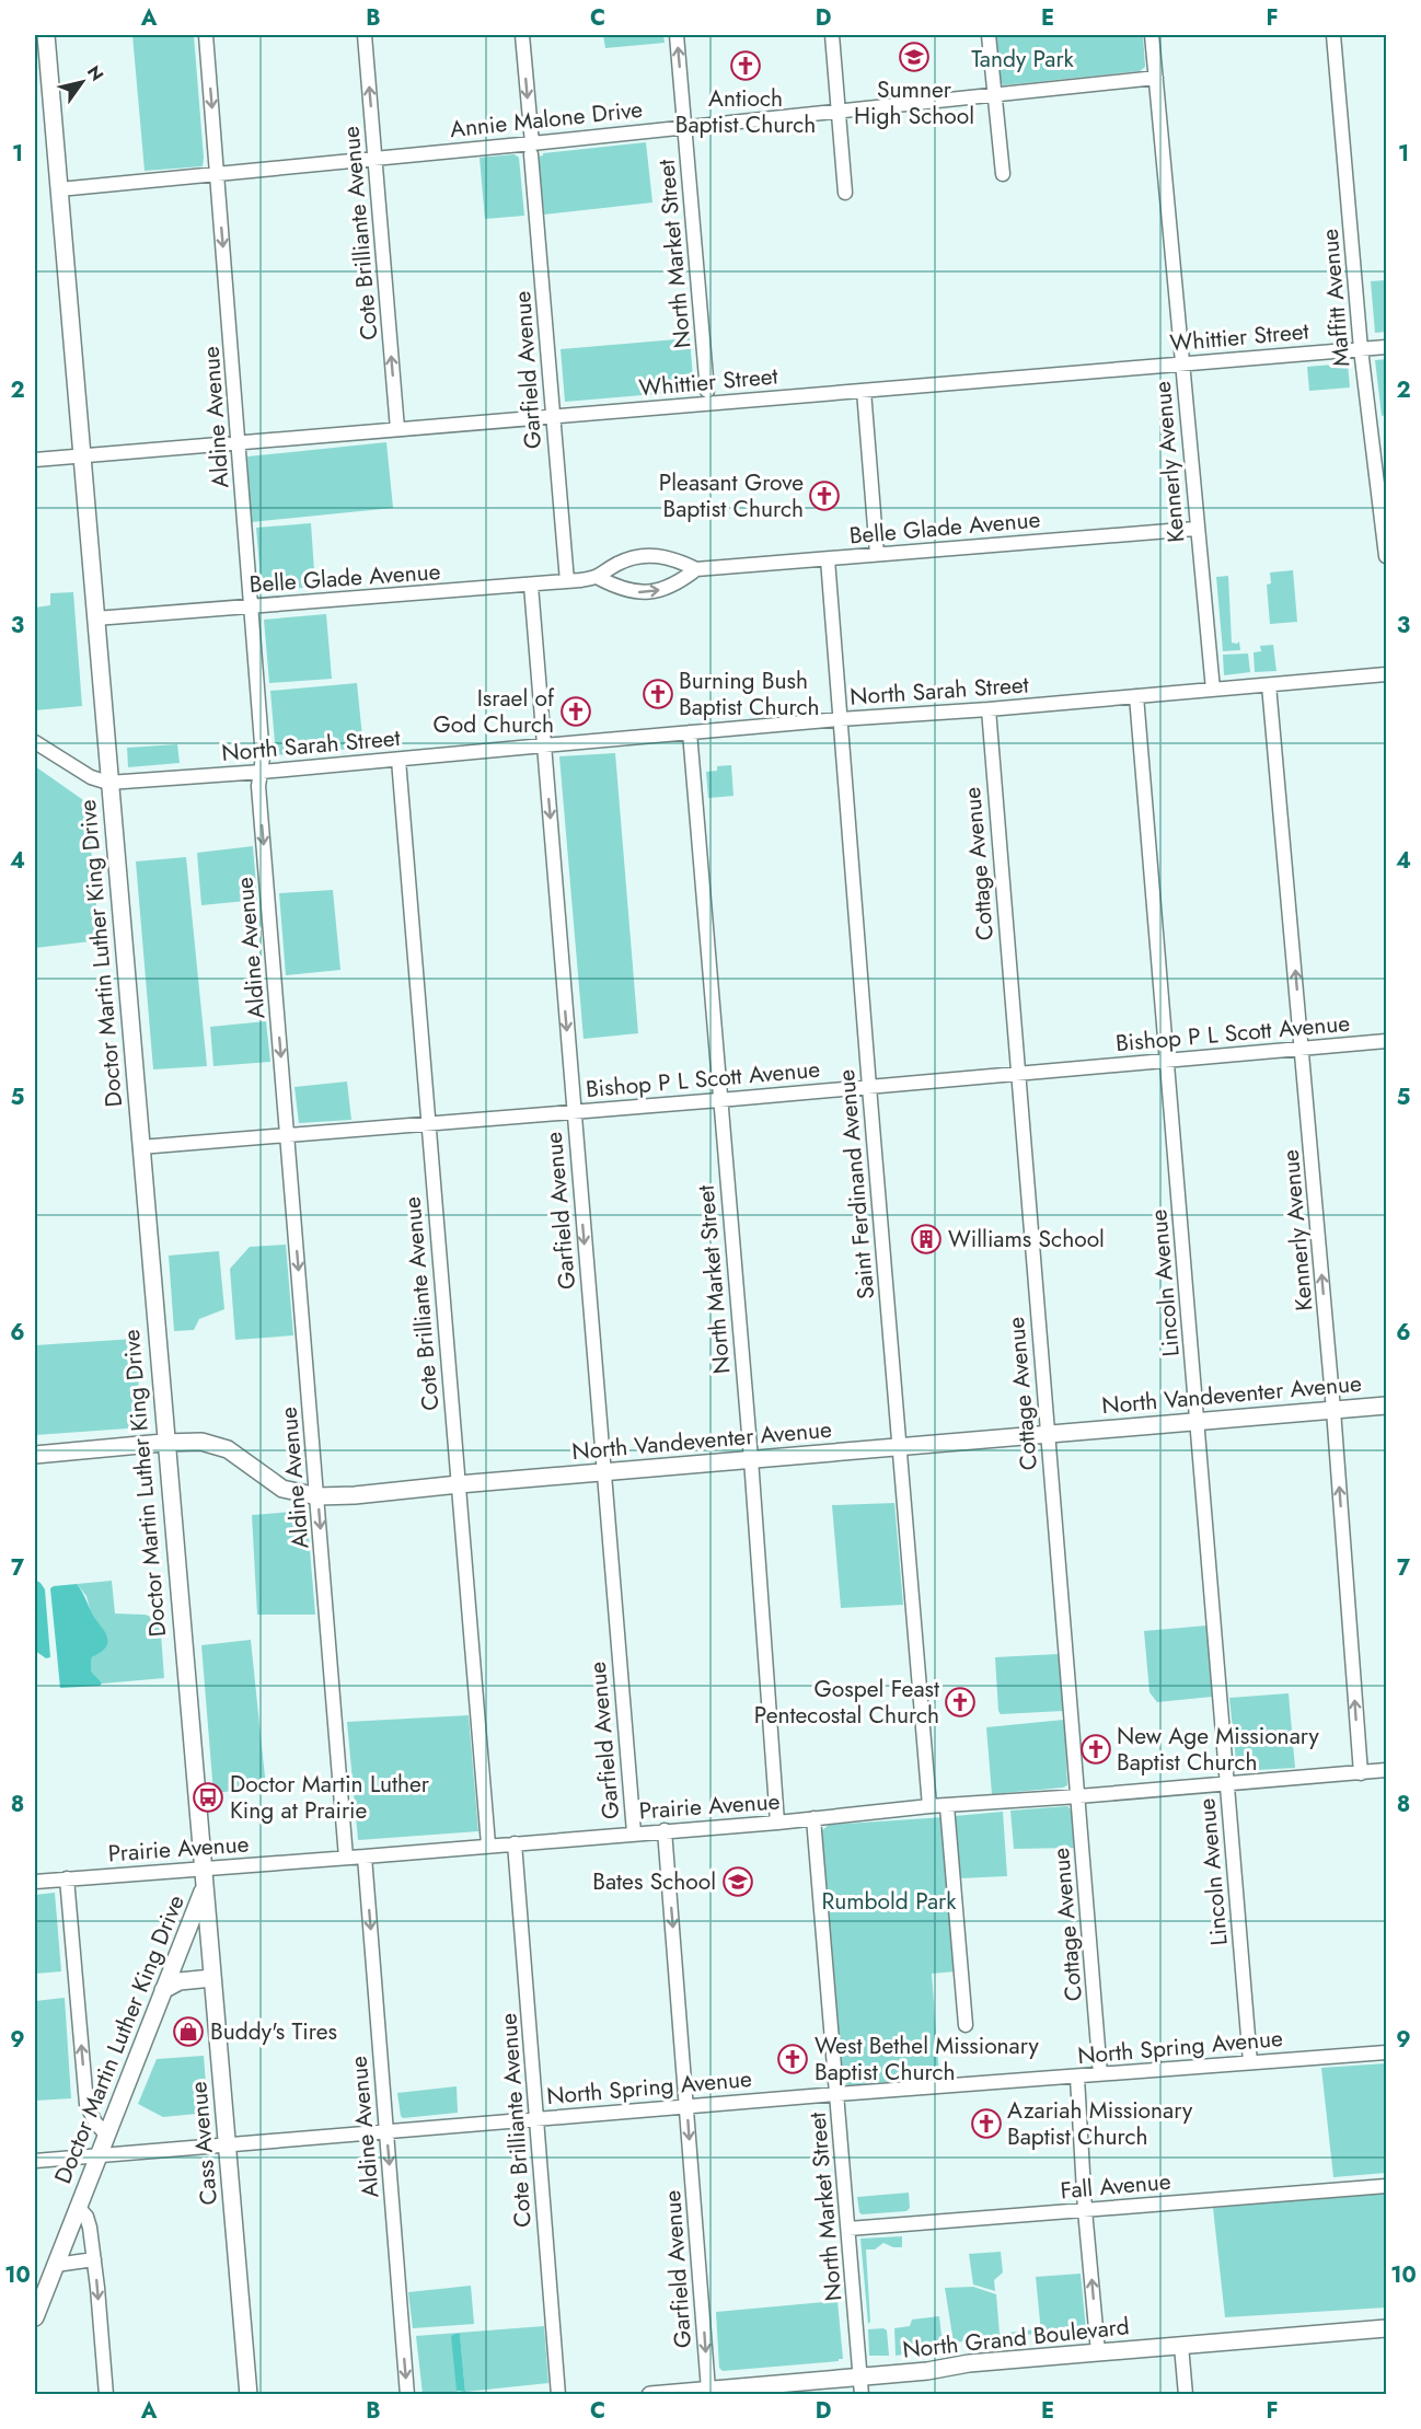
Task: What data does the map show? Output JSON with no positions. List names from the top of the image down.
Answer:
{
  "streets": {
    "main road": [
      "Doctor Martin Luther King Drive",
      "North Vandeventer Avenue",
      "Cass Avenue",
      "North Grand Boulevard"
    ],
    "street": [
      "Annie Malone Drive",
      "Cote Brilliante Avenue",
      "North Market Street",
      "Maffitt Avenue",
      "Whittier Street",
      "Garfield Avenue",
      "Aldine Avenue",
      "Kennerly Avenue",
      "Belle Glade Avenue",
      "North Sarah Street",
      "Cottage Avenue",
      "Bishop P L Scott Avenue",
      "Saint Ferdinand Avenue",
      "Lincoln Avenue",
      "Prairie Avenue",
      "North Spring Avenue",
      "Fall Avenue"
    ]
  },
  "crossings": [
    ["Annie Malone Drive", "Cote Brilliante Avenue"],
    ["Annie Malone Drive", "North Market Street"],
    ["Annie Malone Drive", "Garfield Avenue"],
    ["Annie Malone Drive", "Aldine Avenue"],
    ["Annie Malone Drive", "Kennerly Avenue"],
    ["Annie Malone Drive", "Doctor Martin Luther King Drive"],
    ["Cote Brilliante Avenue", "Whittier Street"],
    ["Cote Brilliante Avenue", "North Sarah Street"],
    ["Cote Brilliante Avenue", "Bishop P L Scott Avenue"],
    ["Cote Brilliante Avenue", "North Vandeventer Avenue"],
    ["Cote Brilliante Avenue", "Prairie Avenue"],
    ["Cote Brilliante Avenue", "North Spring Avenue"],
    ["North Market Street", "North Sarah Street"],
    ["North Market Street", "Bishop P L Scott Avenue"],
    ["North Market Street", "North Vandeventer Avenue"],
    ["North Market Street", "Prairie Avenue"],
    ["North Market Street", "North Spring Avenue"],
    ["North Market Street", "Fall Avenue"],
    ["North Market Street", "North Grand Boulevard"],
    ["Maffitt Avenue", "Whittier Street"],
    ["Whittier Street", "Garfield Avenue"],
    ["Whittier Street", "Aldine Avenue"],
    ["Whittier Street", "Kennerly Avenue"],
    ["Whittier Street", "Doctor Martin Luther King Drive"],
    ["Garfield Avenue", "Belle Glade Avenue"],
    ["Garfield Avenue", "North Sarah Street"],
    ["Garfield Avenue", "Bishop P L Scott Avenue"],
    ["Garfield Avenue", "North Vandeventer Avenue"],
    ["Garfield Avenue", "Prairie Avenue"],
    ["Garfield Avenue", "North Spring Avenue"],
    ["Garfield Avenue", "North Grand Boulevard"],
    ["Aldine Avenue", "Belle Glade Avenue"],
    ["Aldine Avenue", "North Sarah Street"],
    ["Aldine Avenue", "Bishop P L Scott Avenue"],
    ["Aldine Avenue", "North Vandeventer Avenue"],
    ["Aldine Avenue", "Prairie Avenue"],
    ["Aldine Avenue", "North Spring Avenue"],
    ["Kennerly Avenue", "Belle Glade Avenue"],
    ["Kennerly Avenue", "North Sarah Street"],
    ["Kennerly Avenue", "Bishop P L Scott Avenue"],
    ["Kennerly Avenue", "North Vandeventer Avenue"],
    ["Kennerly Avenue", "Prairie Avenue"],
    ["Belle Glade Avenue", "Doctor Martin Luther King Drive"],
    ["Belle Glade Avenue", "Saint Ferdinand Avenue"],
    ["North Sarah Street", "Cottage Avenue"],
    ["North Sarah Street", "Doctor Martin Luther King Drive"],
    ["North Sarah Street", "Saint Ferdinand Avenue"],
    ["North Sarah Street", "Lincoln Avenue"],
    ["Cottage Avenue", "Bishop P L Scott Avenue"],
    ["Cottage Avenue", "North Vandeventer Avenue"],
    ["Cottage Avenue", "Prairie Avenue"],
    ["Cottage Avenue", "North Spring Avenue"],
    ["Doctor Martin Luther King Drive", "Bishop P L Scott Avenue"],
    ["Doctor Martin Luther King Drive", "North Vandeventer Avenue"],
    ["Doctor Martin Luther King Drive", "Prairie Avenue"],
    ["Doctor Martin Luther King Drive", "North Spring Avenue"],
    ["Doctor Martin Luther King Drive", "Cass Avenue"],
    ["Bishop P L Scott Avenue", "Saint Ferdinand Avenue"],
    ["Bishop P L Scott Avenue", "Lincoln Avenue"],
    ["Saint Ferdinand Avenue", "North Vandeventer Avenue"],
    ["Saint Ferdinand Avenue", "Prairie Avenue"],
    ["Lincoln Avenue", "North Vandeventer Avenue"],
    ["Lincoln Avenue", "Prairie Avenue"],
    ["Lincoln Avenue", "North Spring Avenue"],
    ["North Spring Avenue", "Cass Avenue"]
  ],
  "one_way": ["Garfield Avenue", "Aldine Avenue", "Kennerly Avenue"],
  "parks": ["Tandy Park", "Rumbold Park"],
  "places": {
    "school or university": ["Sumner High School", "Bates School"],
    "church": [
      "Antioch Baptist Church",
      "Pleasant Grove Baptist Church",
      "Burning Bush Baptist Church",
      "Israel of God Church",
      "Gospel Feast Pentecostal Church",
      "New Age Missionary Baptist Church",
      "West Bethel Missionary Baptist Church",
      "Azariah Missionary Baptist Church"
    ],
    "building": ["Williams School"],
    "bus stop": ["Doctor Martin Luther King at Prairie"],
    "shop": ["Buddy's Tires"]
  },
  "north": "top right",
  "grid": {
    "columns": [
      "A",
      "B",
      "C",
      "D",
      "E",
      "F"
    ],
    "rows": [
      "1",
      "2",
      "3",
      "4",
      "5",
      "6",
      "7",
      "8",
      "9",
      "10"
    ]
  }
}
